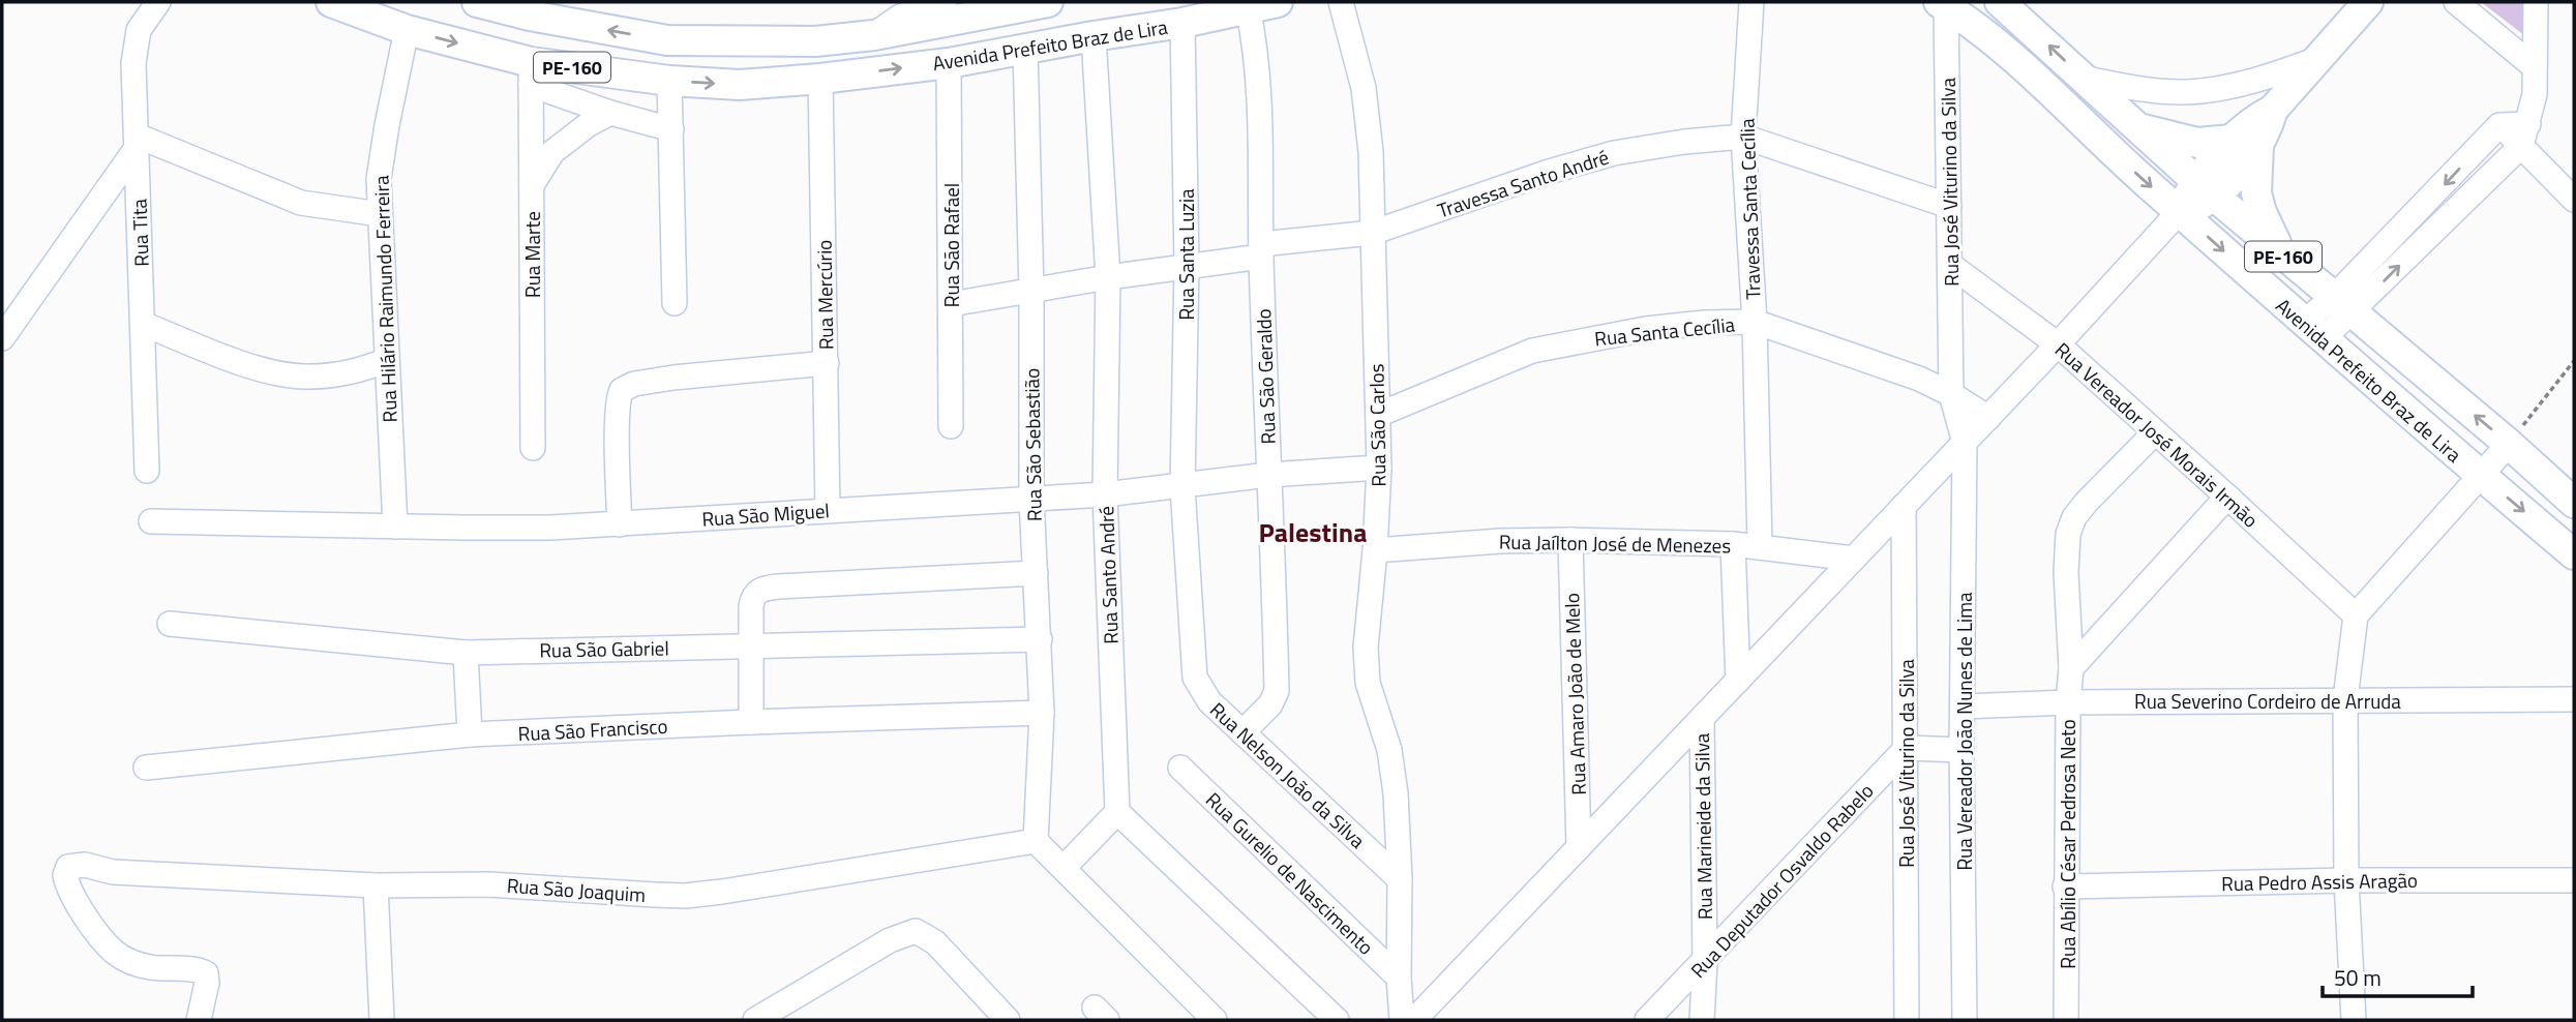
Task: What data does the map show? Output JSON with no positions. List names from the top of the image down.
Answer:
{
  "streets": {
    "main road": ["Avenida Prefeito Braz de Lira", "PE-160"],
    "street": [
      "Rua José Viturino da Silva",
      "Travessa Santo André",
      "Travessa Santa Cecília",
      "Rua Tita",
      "Rua São Rafael",
      "Rua Marte",
      "Rua Santa Luzia",
      "Rua Mercúrio",
      "Rua Hilário Raimundo Ferreira",
      "Rua Santa Cecília",
      "Rua São Geraldo",
      "Rua São Carlos",
      "Rua Vereador José Morais Irmão",
      "Rua São Sebastião",
      "Rua São Miguel",
      "Rua Jaílton José de Menezes",
      "Rua Santo André",
      "Rua São Gabriel",
      "Rua Amaro João de Melo",
      "Rua Severino Cordeiro de Arruda",
      "Rua São Francisco",
      "Rua Vereador João Nunes de Lima",
      "Rua Nelson João da Silva",
      "Rua Marineide da Silva",
      "Rua Abílio César Pedrosa Neto",
      "Rua Gurelio de Nascimento",
      "Rua Deputador Osvaldo Rabelo",
      "Rua Pedro Assis Aragão",
      "Rua São Joaquim"
    ]
  },
  "crossings": [
    ["Avenida Prefeito Braz de Lira", "PE-160"],
    ["Avenida Prefeito Braz de Lira", "Rua José Viturino da Silva"],
    ["Avenida Prefeito Braz de Lira", "Rua São Rafael"],
    ["Avenida Prefeito Braz de Lira", "Rua Santa Luzia"],
    ["Avenida Prefeito Braz de Lira", "Rua Mercúrio"],
    ["Avenida Prefeito Braz de Lira", "Rua São Geraldo"],
    ["Avenida Prefeito Braz de Lira", "Rua São Sebastião"],
    ["Avenida Prefeito Braz de Lira", "Rua Santo André"],
    ["PE-160", "Rua Marte"],
    ["PE-160", "Rua Mercúrio"],
    ["PE-160", "Rua Hilário Raimundo Ferreira"],
    ["Rua José Viturino da Silva", "Travessa Santo André"],
    ["Rua José Viturino da Silva", "Rua Santa Cecília"],
    ["Rua José Viturino da Silva", "Rua Vereador José Morais Irmão"],
    ["Rua José Viturino da Silva", "Rua Vereador João Nunes de Lima"],
    ["Rua José Viturino da Silva", "Rua Deputador Osvaldo Rabelo"],
    ["Travessa Santo André", "Travessa Santa Cecília"],
    ["Travessa Santo André", "Rua São Geraldo"],
    ["Travessa Santo André", "Rua São Carlos"],
    ["Travessa Santa Cecília", "Rua Santa Cecília"],
    ["Travessa Santa Cecília", "Rua Jaílton José de Menezes"],
    ["Rua Santa Luzia", "Rua São Miguel"],
    ["Rua Santa Luzia", "Rua Nelson João da Silva"],
    ["Rua Mercúrio", "Rua São Miguel"],
    ["Rua Hilário Raimundo Ferreira", "Rua São Miguel"],
    ["Rua Santa Cecília", "Rua São Carlos"],
    ["Rua São Geraldo", "Rua São Miguel"],
    ["Rua São Geraldo", "Rua Nelson João da Silva"],
    ["Rua São Carlos", "Rua São Miguel"],
    ["Rua São Carlos", "Rua Jaílton José de Menezes"],
    ["Rua São Carlos", "Rua Nelson João da Silva"],
    ["Rua São Carlos", "Rua Gurelio de Nascimento"],
    ["Rua Vereador José Morais Irmão", "Rua Abílio César Pedrosa Neto"],
    ["Rua São Sebastião", "Rua São Miguel"],
    ["Rua São Sebastião", "Rua São Gabriel"],
    ["Rua São Sebastião", "Rua São Francisco"],
    ["Rua São Sebastião", "Rua São Joaquim"],
    ["Rua São Miguel", "Rua Santo André"],
    ["Rua São Miguel", "Rua Nelson João da Silva"],
    ["Rua Jaílton José de Menezes", "Rua Amaro João de Melo"],
    ["Rua Severino Cordeiro de Arruda", "Rua Vereador João Nunes de Lima"],
    ["Rua Severino Cordeiro de Arruda", "Rua Abílio César Pedrosa Neto"],
    ["Rua Marineide da Silva", "Rua Deputador Osvaldo Rabelo"],
    ["Rua Abílio César Pedrosa Neto", "Rua Pedro Assis Aragão"]
  ],
  "districts": ["Palestina"],
  "scale_bar": "50 m"
}
